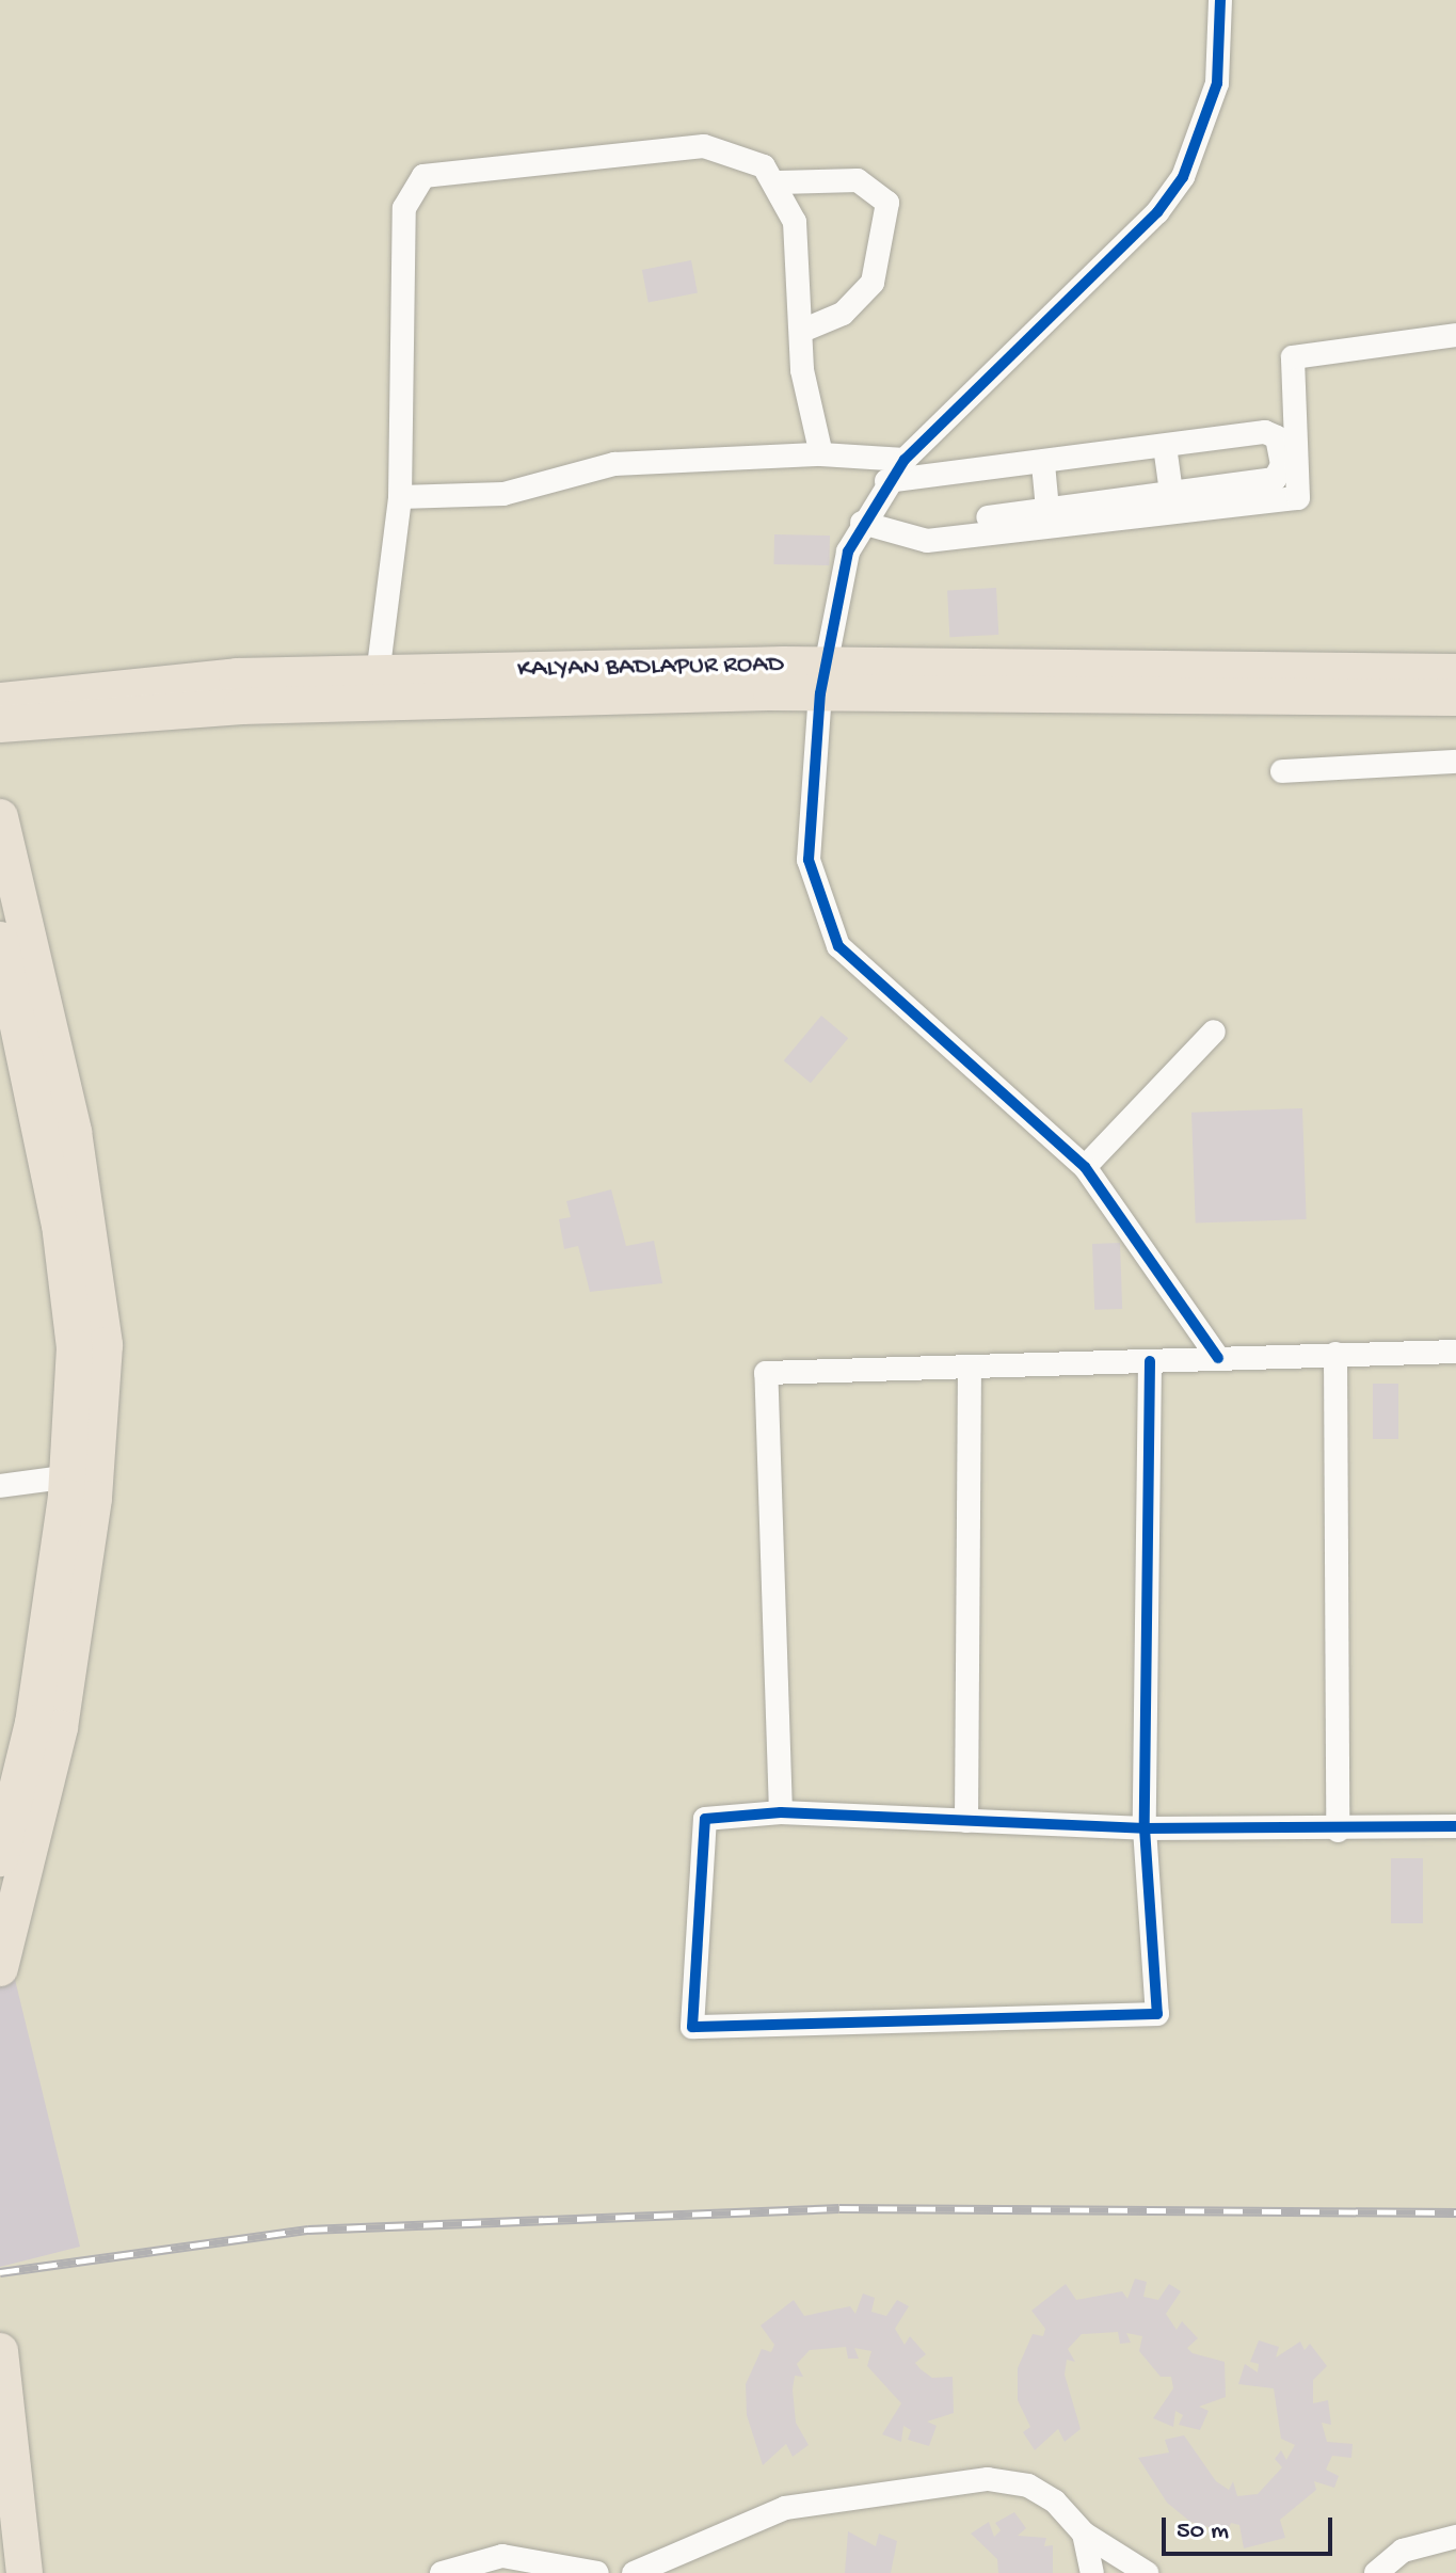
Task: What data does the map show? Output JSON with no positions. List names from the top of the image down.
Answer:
{
  "streets": {
    "main road": ["KALYAN BADLAPUR ROAD"]
  },
  "scale_bar": "50 m"
}
